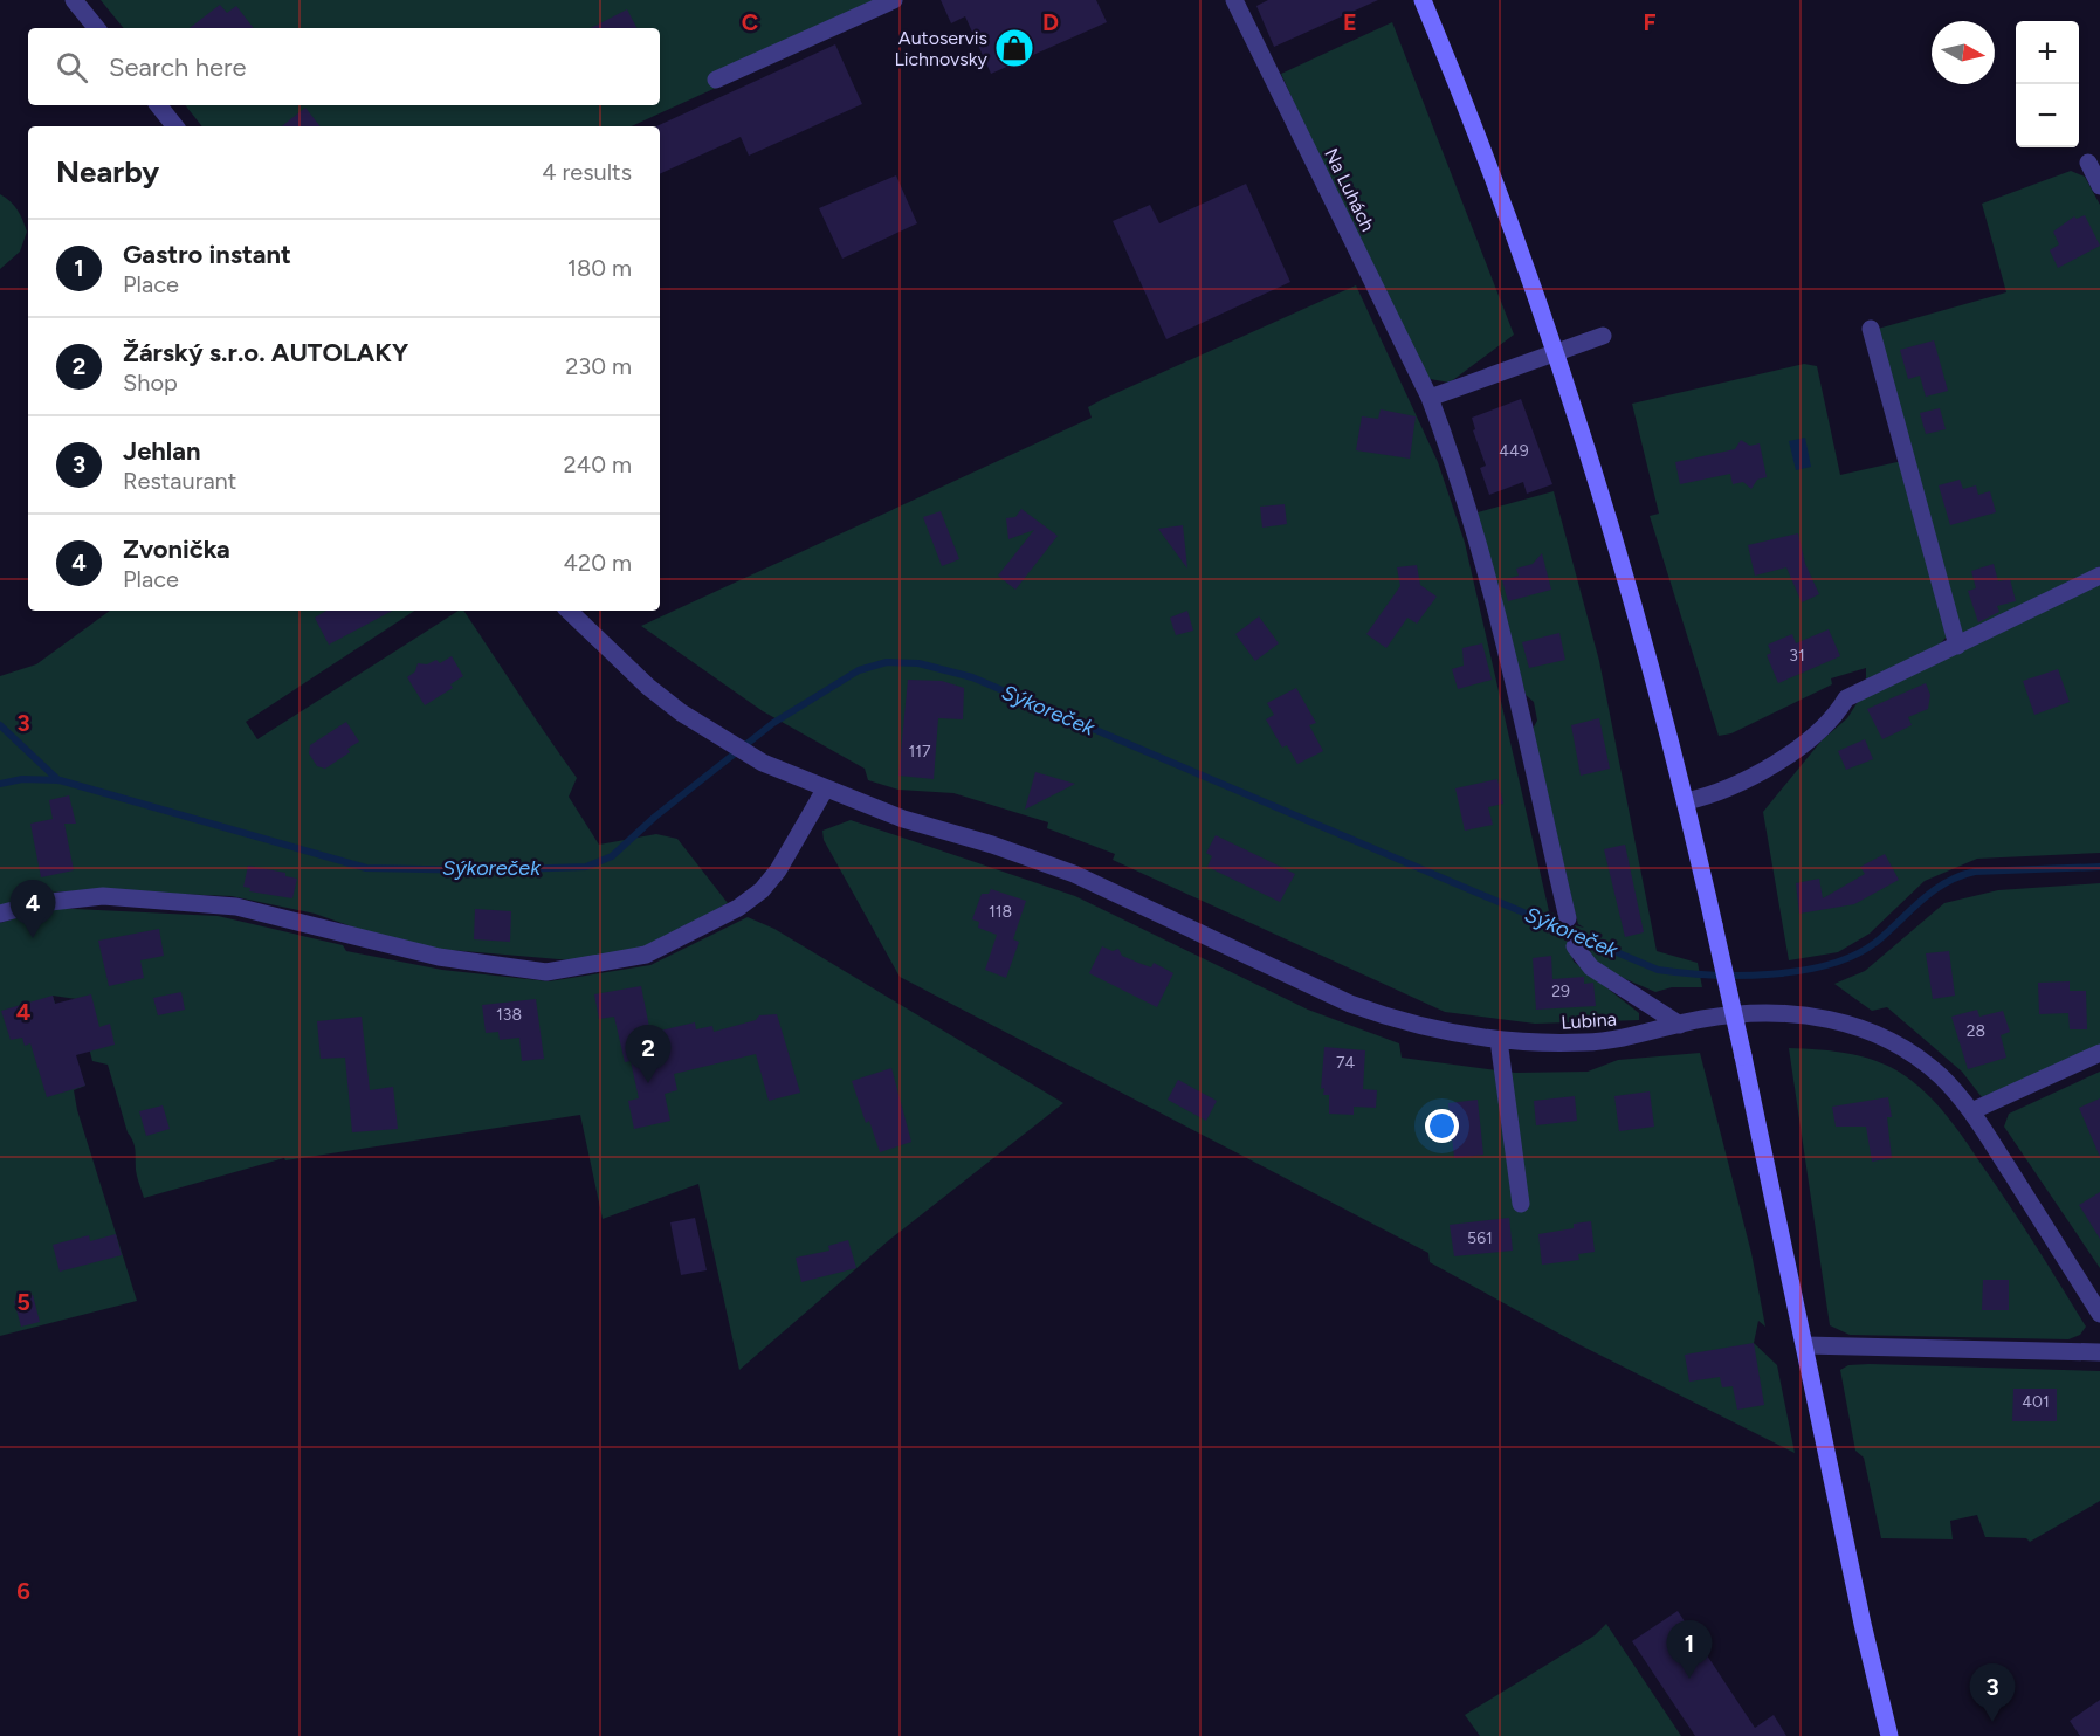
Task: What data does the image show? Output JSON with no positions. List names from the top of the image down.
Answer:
{
  "streets": {
    "street": ["Na Luhách", "Lubina"]
  },
  "water": ["Sýkoreček"],
  "places": {
    "shop": ["Autoservis Lichnovsky"]
  },
  "house_numbers": [
    "449",
    "31",
    "117",
    "118",
    "29",
    "138",
    "28",
    "74",
    "561",
    "401"
  ],
  "north": "right",
  "page": {
    "map_buttons": ["+", "−"],
    "search": "Search here",
    "heading": ["Nearby", "4 results"],
    "list": [
      {
        "mark": "1",
        "name": "Gastro instant",
        "note": "Place",
        "value": "180 m"
      },
      {
        "mark": "2",
        "name": "Žárský s.r.o. AUTOLAKY",
        "note": "Shop",
        "value": "230 m"
      },
      {
        "mark": "3",
        "name": "Jehlan",
        "note": "Restaurant",
        "value": "240 m"
      },
      {
        "mark": "4",
        "name": "Zvonička",
        "note": "Place",
        "value": "420 m"
      }
    ],
    "pins": [
      "4",
      "2",
      "1",
      "3"
    ]
  },
  "grid": {
    "columns": [
      "C",
      "D",
      "E",
      "F"
    ],
    "rows": [
      "3",
      "4",
      "5",
      "6"
    ]
  }
}
